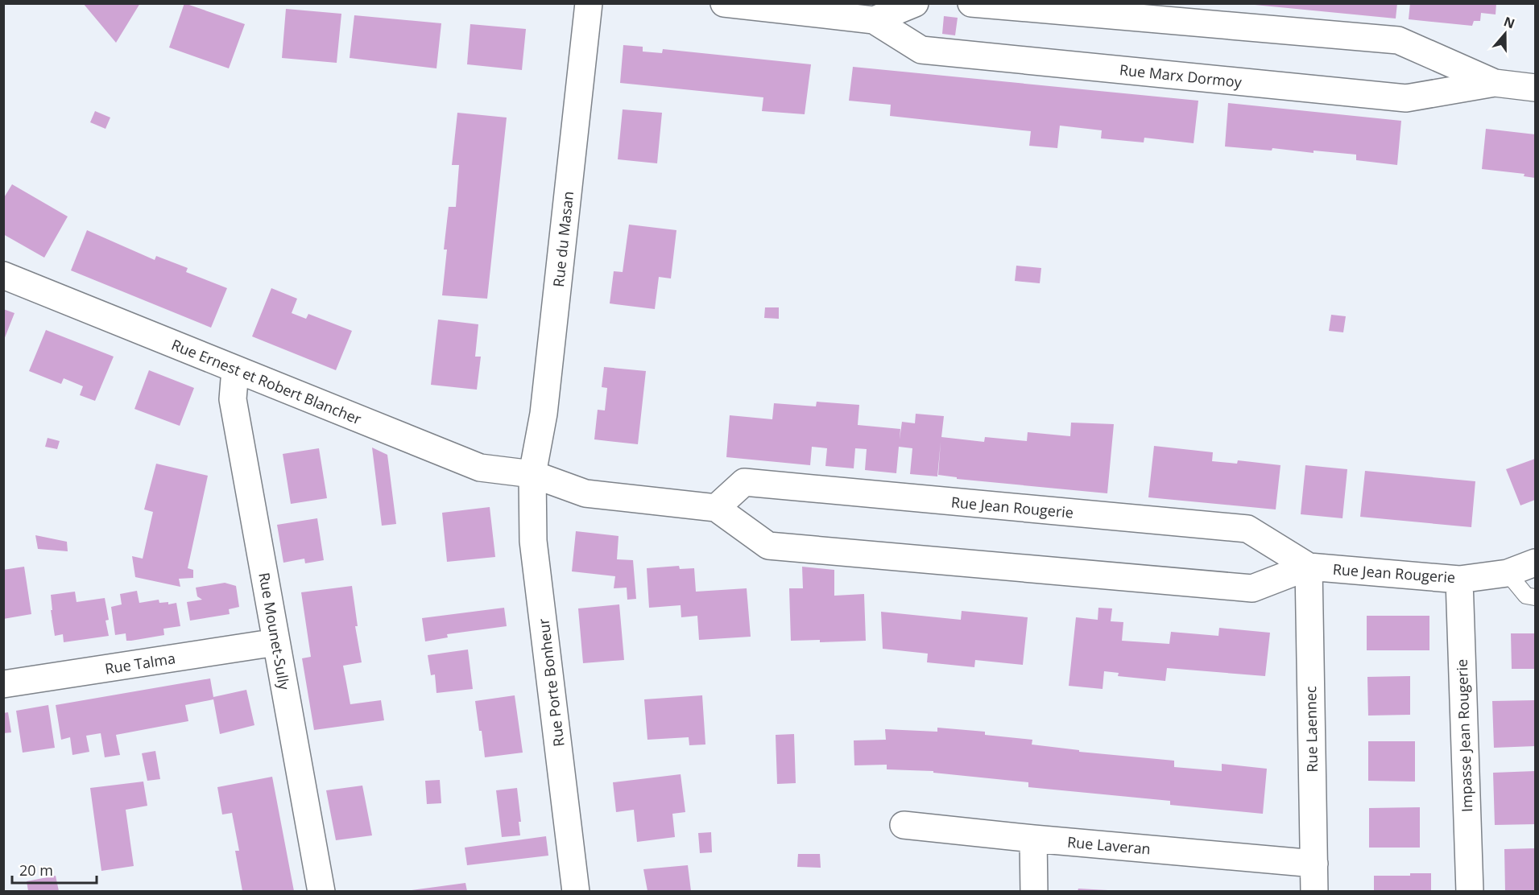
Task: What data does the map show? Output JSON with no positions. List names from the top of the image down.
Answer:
{
  "streets": {
    "street": [
      "Rue Marx Dormoy",
      "Rue du Masan",
      "Rue Ernest et Robert Blancher",
      "Rue Jean Rougerie",
      "Rue Mounet-Sully",
      "Rue Talma",
      "Rue Porte Bonheur",
      "Rue Laennec",
      "Impasse Jean Rougerie",
      "Rue Laveran"
    ]
  },
  "crossings": [
    ["Rue du Masan", "Rue Ernest et Robert Blancher"],
    ["Rue du Masan", "Rue Jean Rougerie"],
    ["Rue du Masan", "Rue Porte Bonheur"],
    ["Rue Ernest et Robert Blancher", "Rue Jean Rougerie"],
    ["Rue Ernest et Robert Blancher", "Rue Mounet-Sully"],
    ["Rue Ernest et Robert Blancher", "Rue Porte Bonheur"],
    ["Rue Jean Rougerie", "Rue Porte Bonheur"],
    ["Rue Jean Rougerie", "Rue Laennec"],
    ["Rue Jean Rougerie", "Impasse Jean Rougerie"],
    ["Rue Mounet-Sully", "Rue Talma"],
    ["Rue Laennec", "Rue Laveran"]
  ],
  "scale_bar": "20 m",
  "north": "top"
}
